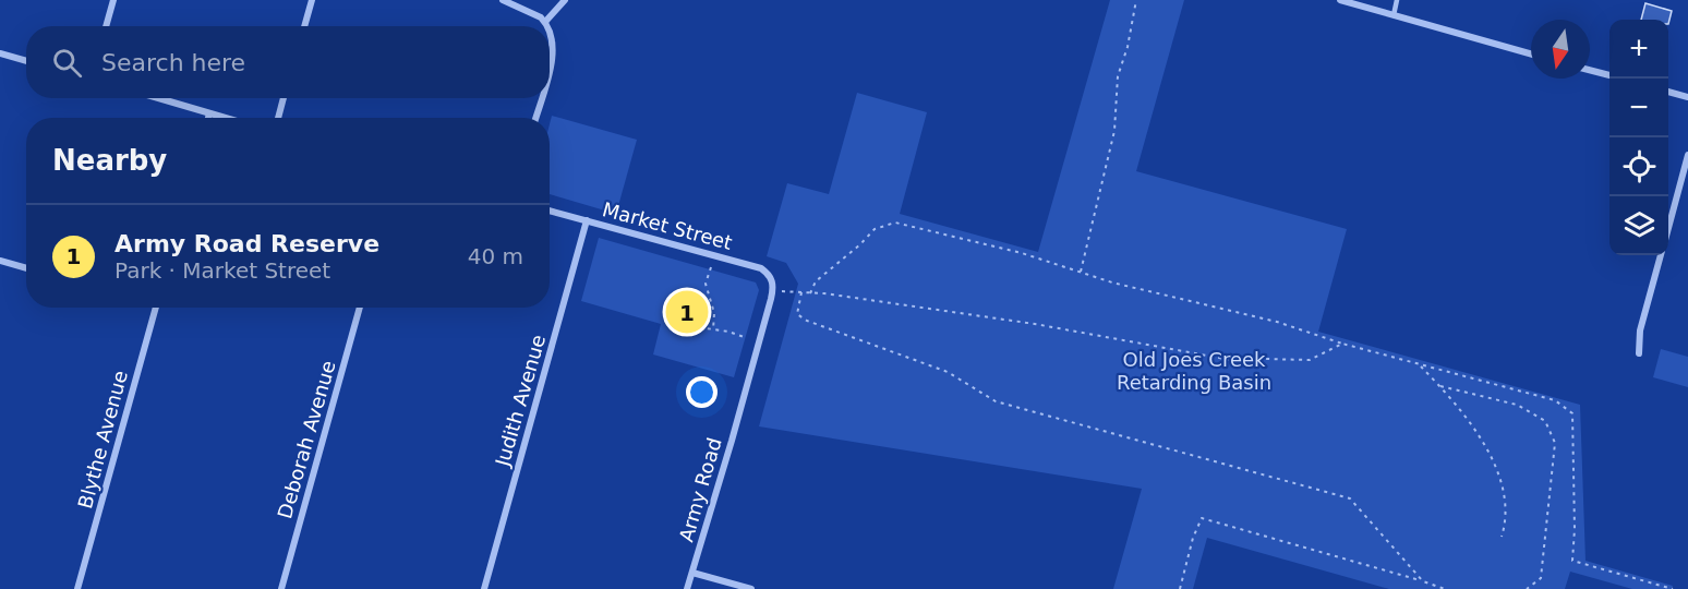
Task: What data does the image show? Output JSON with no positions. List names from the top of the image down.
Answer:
{
  "streets": {
    "street": [
      "Market Street",
      "Judith Avenue",
      "Blythe Avenue",
      "Deborah Avenue",
      "Army Road"
    ]
  },
  "crossings": [
    ["Market Street", "Judith Avenue"],
    ["Market Street", "Army Road"]
  ],
  "parks": ["Old Joes Creek Retarding Basin"],
  "north": "bottom",
  "page": {
    "map_buttons": ["+", "−"],
    "search": "Search here",
    "heading": "Nearby",
    "list": [
      {
        "mark": "1",
        "name": "Army Road Reserve",
        "note": "Park · Market Street",
        "value": "40 m"
      }
    ],
    "pins": "1"
  }
}
